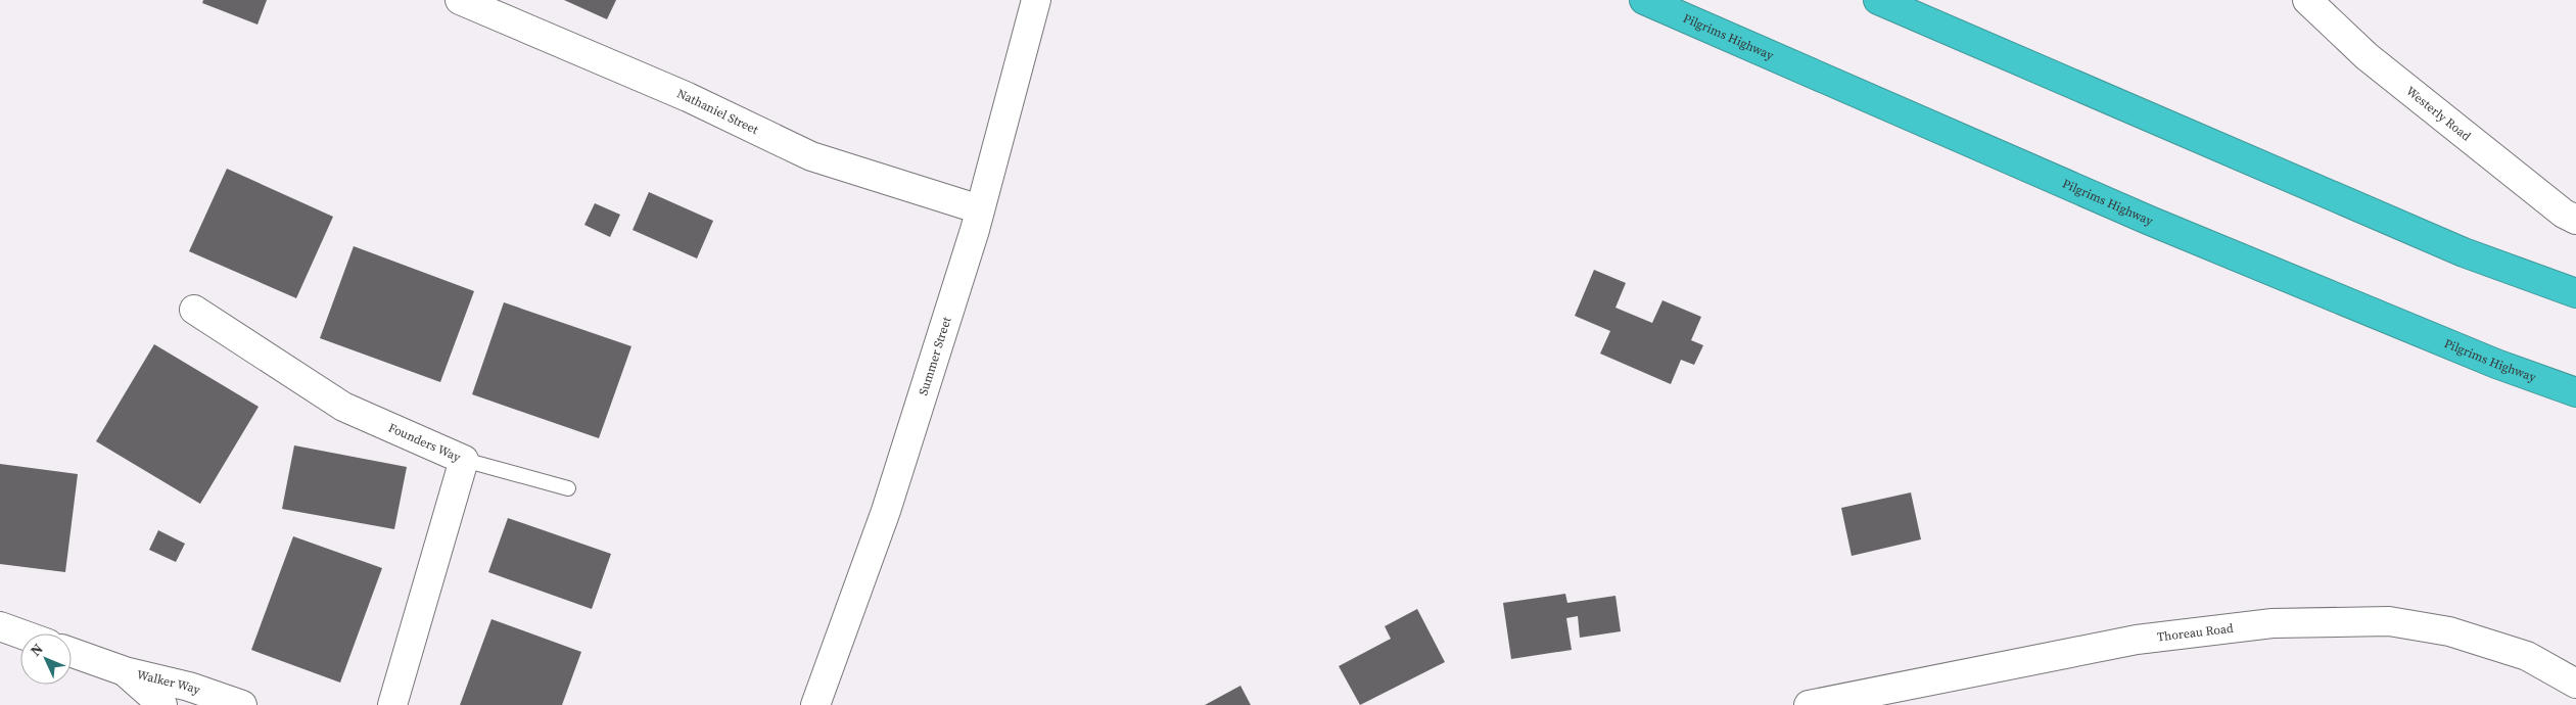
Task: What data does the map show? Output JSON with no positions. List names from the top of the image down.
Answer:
{
  "streets": {
    "highway": ["Pilgrims Highway"],
    "street": [
      "Nathaniel Street",
      "Westerly Road",
      "Summer Street",
      "Founders Way",
      "Thoreau Road",
      "Walker Way"
    ]
  },
  "crossings": [
    ["Nathaniel Street", "Summer Street"]
  ],
  "north": "top left"
}
